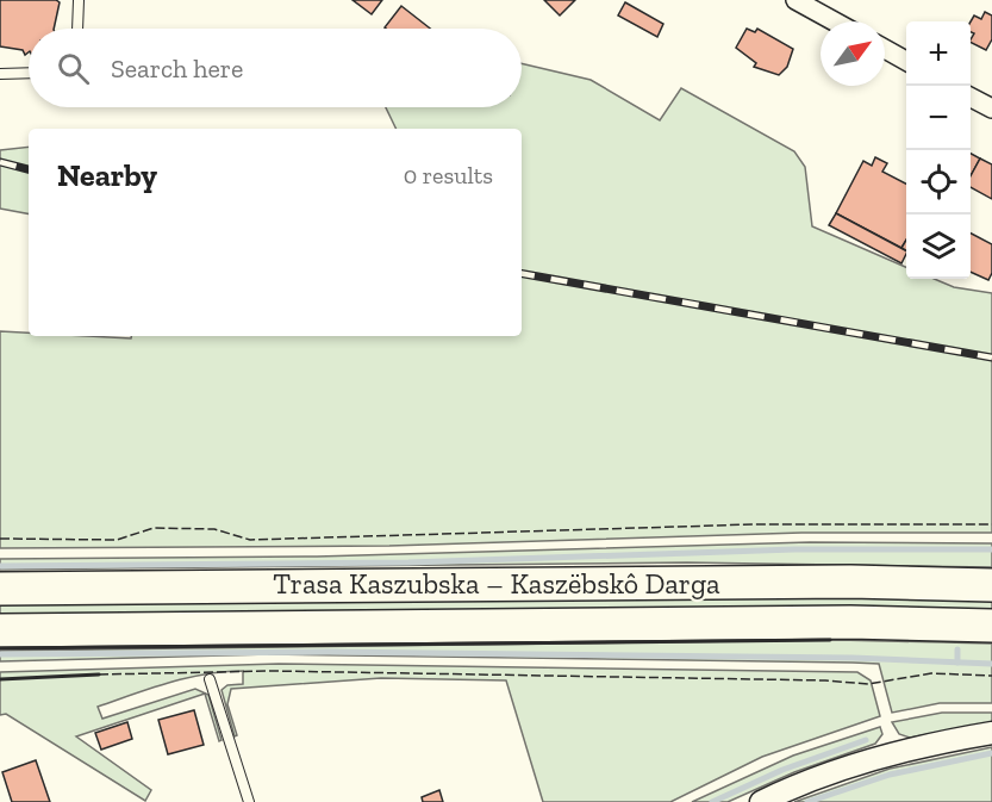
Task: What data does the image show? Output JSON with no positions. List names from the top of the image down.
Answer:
{
  "streets": {
    "highway": ["Trasa Kaszubska – Kaszëbskô Darga"]
  },
  "north": "top right",
  "page": {
    "map_buttons": ["+", "−"],
    "search": "Search here",
    "heading": ["Nearby", "0 results"]
  }
}
